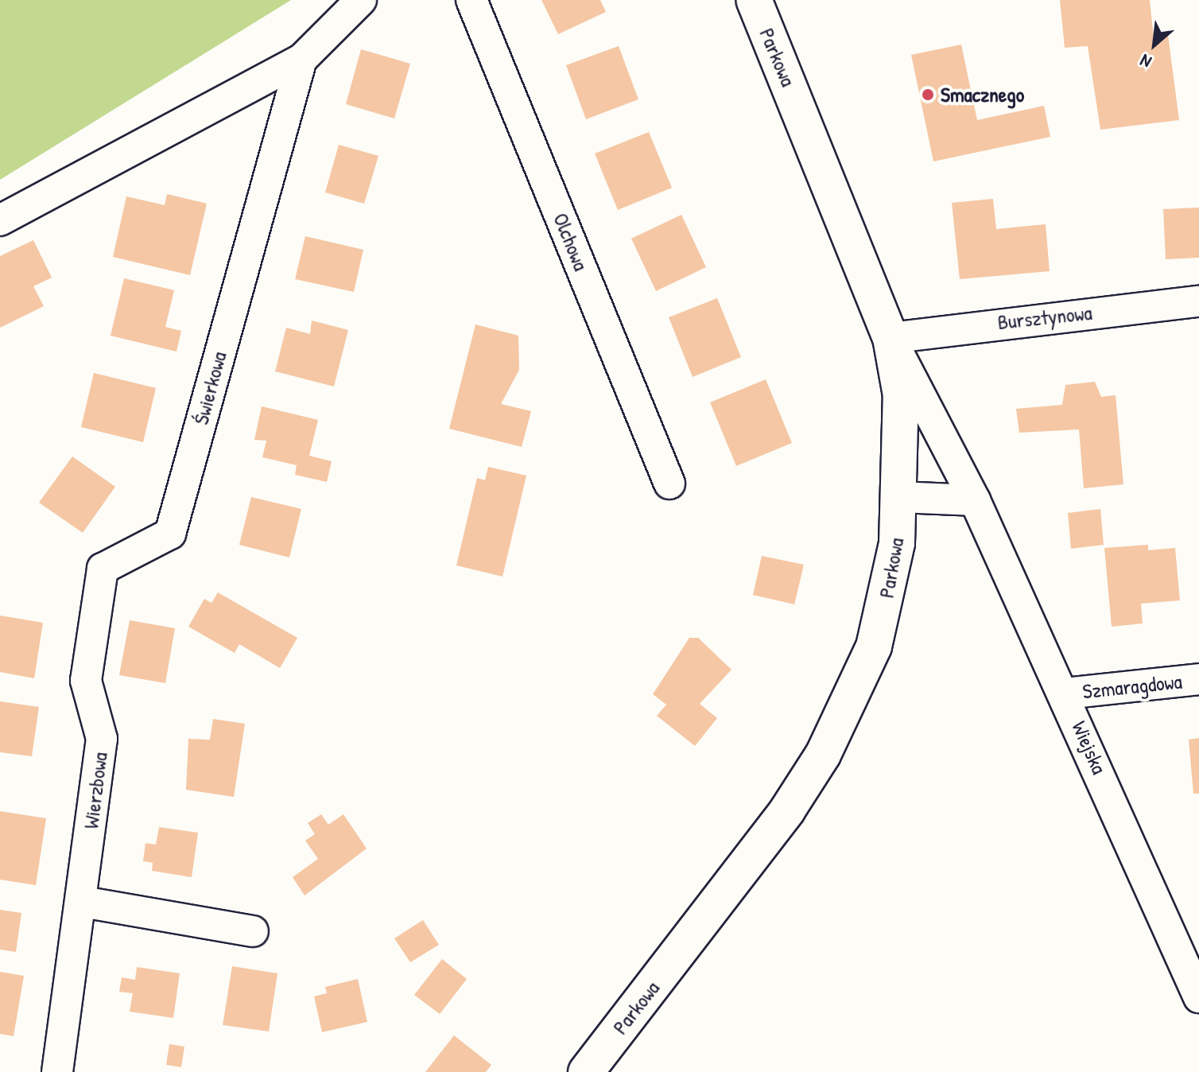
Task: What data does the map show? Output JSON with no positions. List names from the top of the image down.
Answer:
{
  "streets": {
    "street": [
      "Parkowa",
      "Olchowa",
      "Bursztynowa",
      "Świerkowa",
      "Szmaragdowa",
      "Wiejska",
      "Wierzbowa"
    ]
  },
  "crossings": [
    ["Parkowa", "Bursztynowa"],
    ["Parkowa", "Wiejska"],
    ["Bursztynowa", "Wiejska"],
    ["Świerkowa", "Wierzbowa"],
    ["Szmaragdowa", "Wiejska"]
  ],
  "places": ["Smacznego"],
  "north": "bottom left"
}
